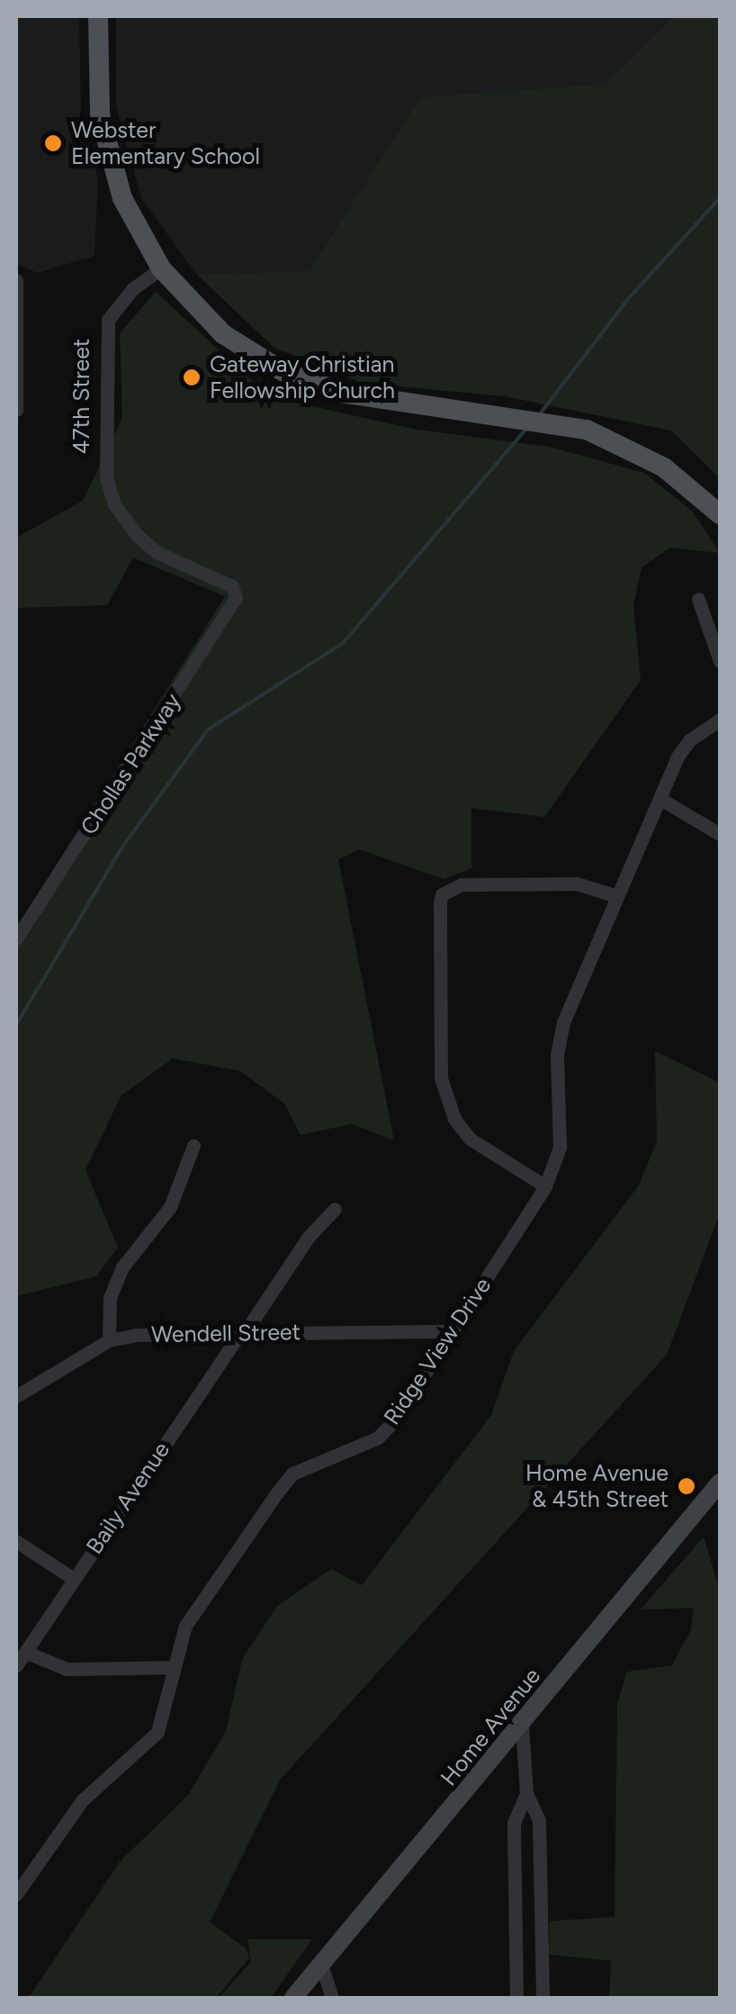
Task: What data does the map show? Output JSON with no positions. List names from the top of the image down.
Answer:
{
  "streets": {
    "main road": ["Home Avenue"],
    "street": [
      "47th Street",
      "Chollas Parkway",
      "Wendell Street",
      "Ridge View Drive",
      "Baily Avenue"
    ]
  },
  "crossings": [
    ["47th Street", "Chollas Parkway"],
    ["Wendell Street", "Ridge View Drive"],
    ["Wendell Street", "Baily Avenue"]
  ],
  "places": ["Webster Elementary School", "Gateway Christian Fellowship Church", "Home Avenue & 45th Street"]
}
